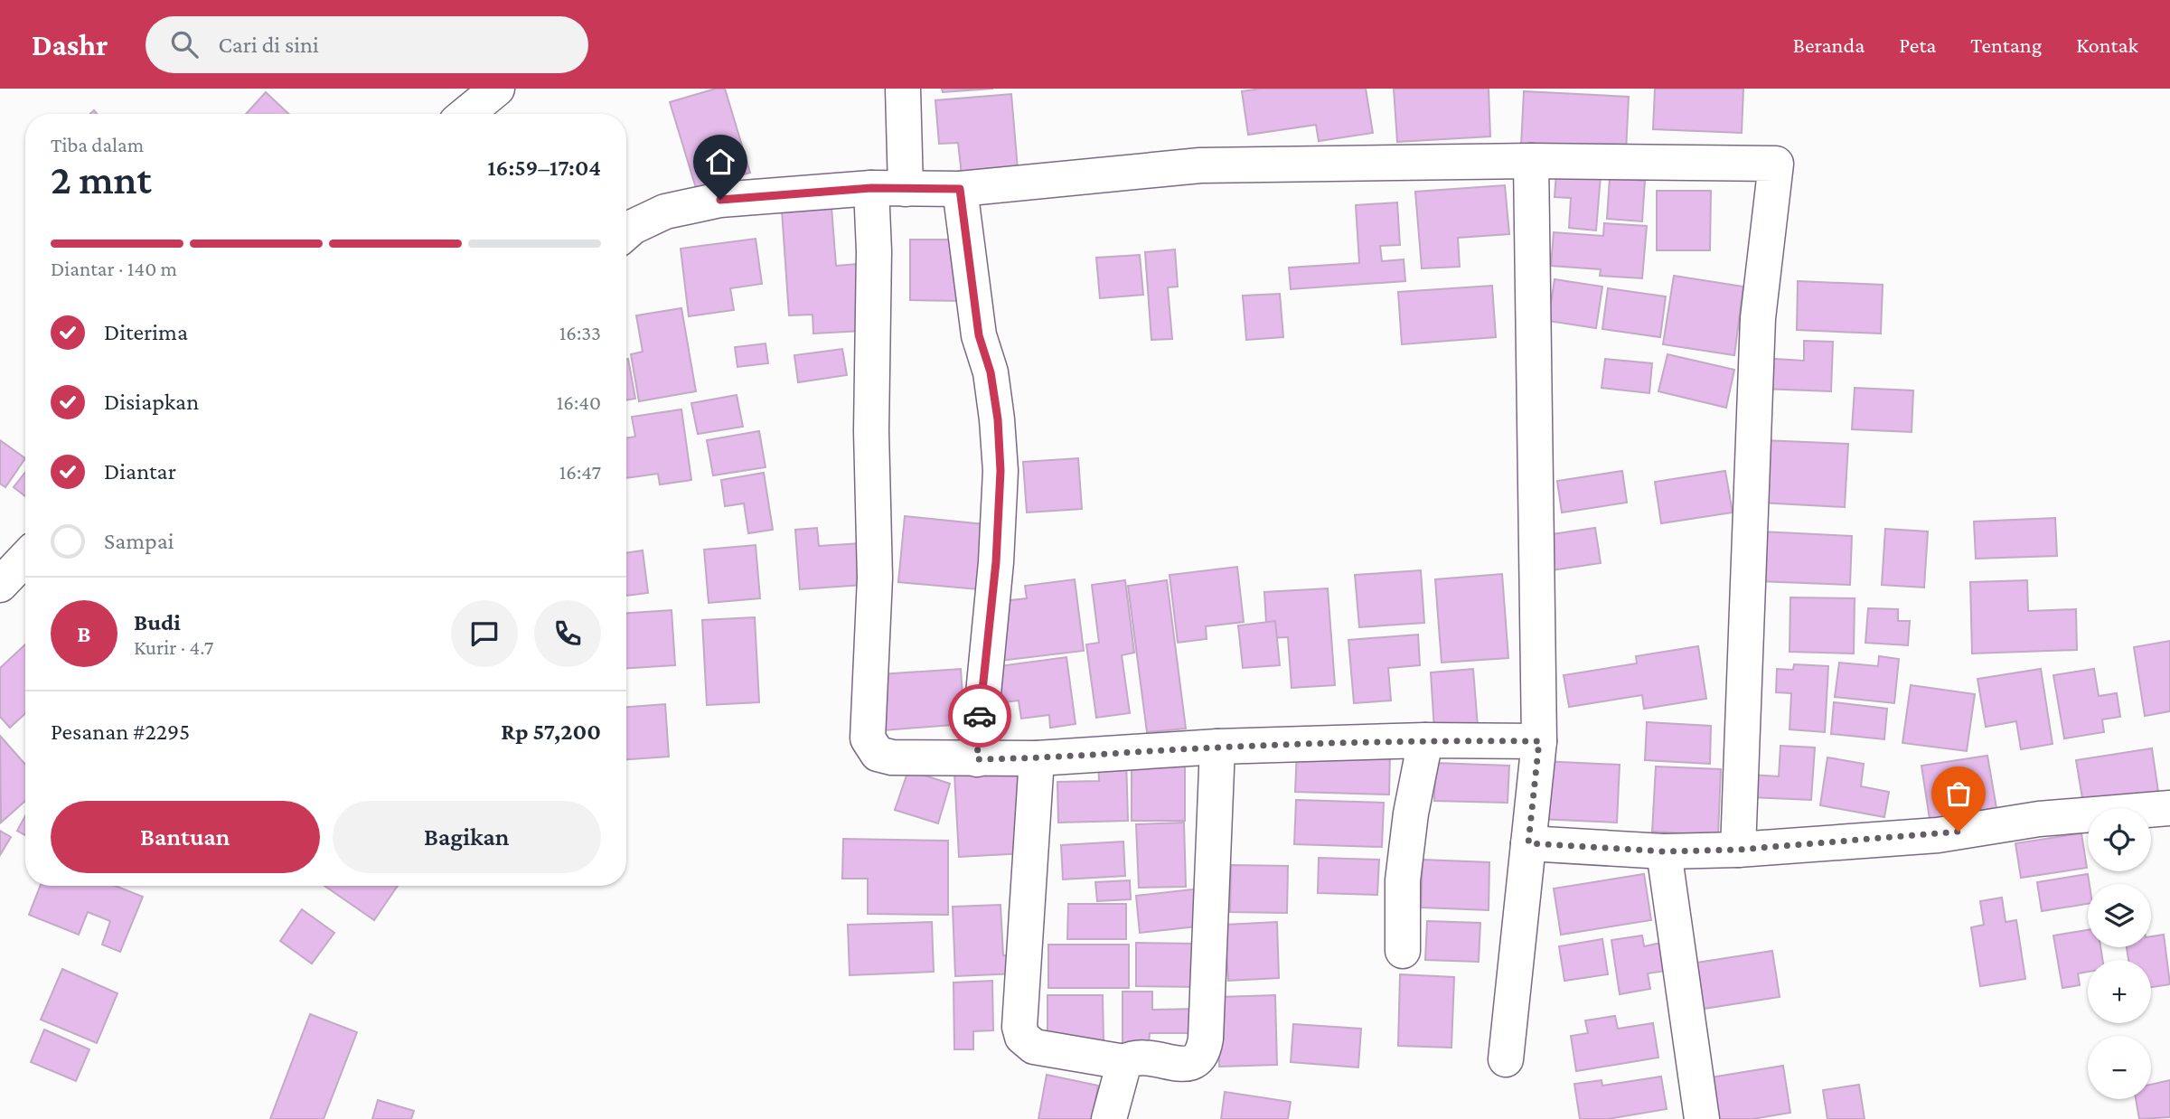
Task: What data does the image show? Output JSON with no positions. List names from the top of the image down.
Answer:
{
  "page": {
    "header": "Dashr",
    "search": "Cari di sini",
    "nav": [
      "Beranda",
      "Peta",
      "Tentang",
      "Kontak"
    ],
    "heading": ["2 mnt", "Tiba dalam", "16:59–17:04"],
    "panel": [
      "Budi",
      "Kurir · 4.7",
      "Pesanan #2295",
      "Rp 57,200"
    ],
    "bar": "Diantar · 140 m",
    "list": [
      ["Diterima", "16:33"],
      ["Disiapkan", "16:40"],
      ["Diantar", "16:47"],
      "Sampai"
    ],
    "round": "B",
    "buttons": ["Bantuan", "Bagikan"],
    "map_buttons": ["+", "−"]
  }
}
